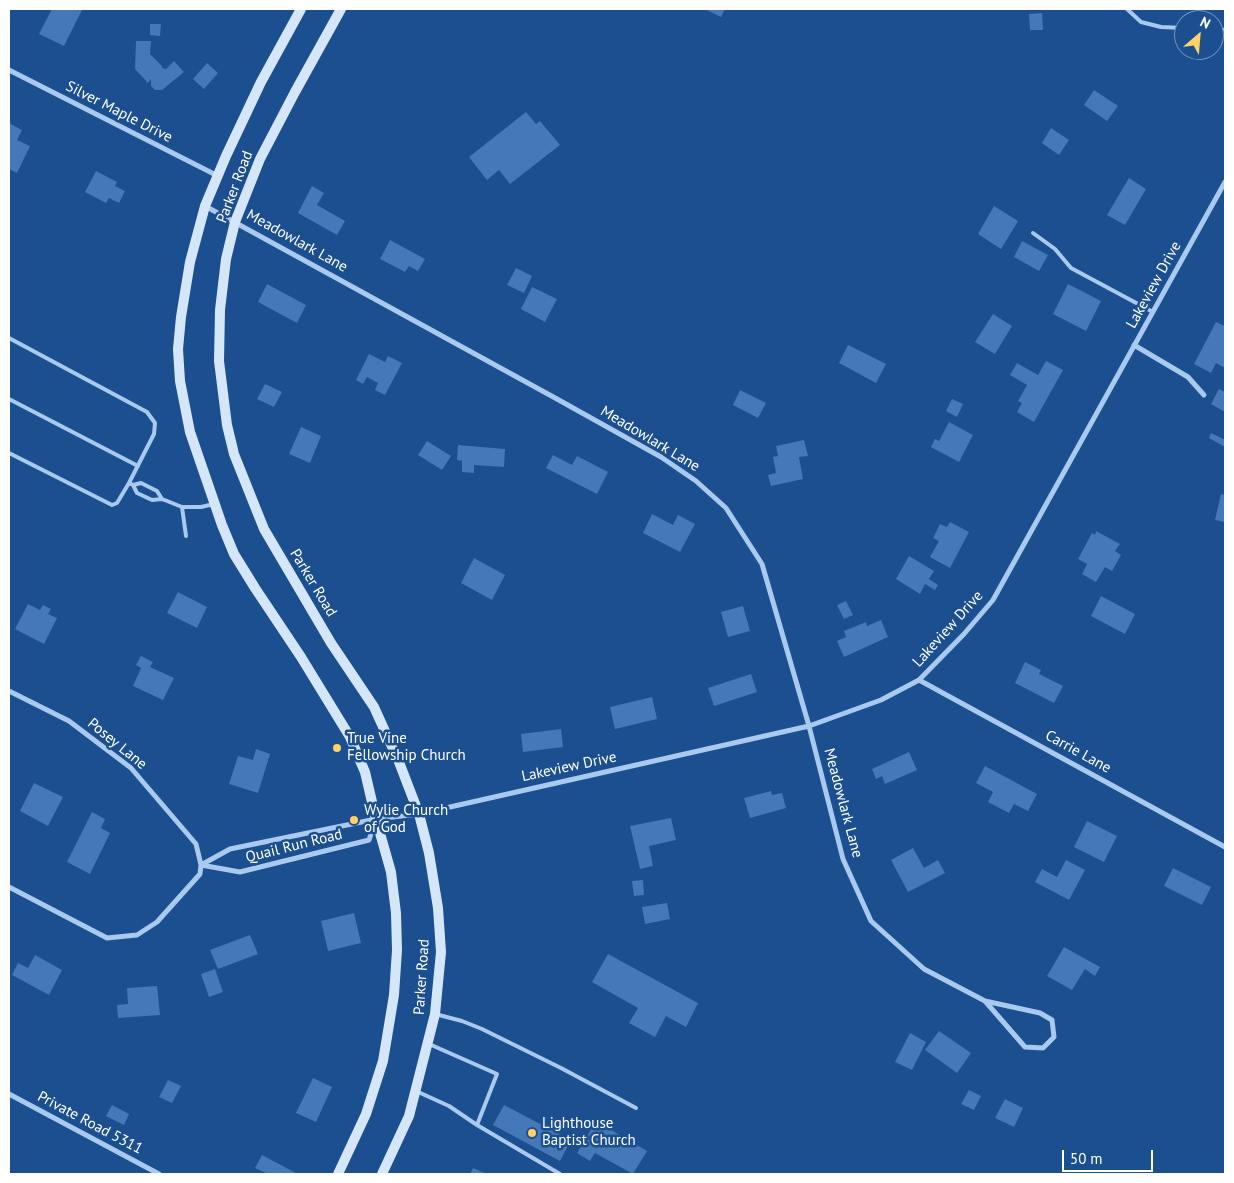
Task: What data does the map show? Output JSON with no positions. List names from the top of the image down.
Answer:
{
  "streets": {
    "main road": ["Parker Road"],
    "street": [
      "Silver Maple Drive",
      "Meadowlark Lane",
      "Lakeview Drive",
      "Posey Lane",
      "Carrie Lane",
      "Quail Run Road",
      "Private Road 5311"
    ]
  },
  "crossings": [
    ["Silver Maple Drive", "Parker Road"],
    ["Parker Road", "Meadowlark Lane"],
    ["Parker Road", "Lakeview Drive"],
    ["Parker Road", "Quail Run Road"],
    ["Meadowlark Lane", "Lakeview Drive"],
    ["Lakeview Drive", "Carrie Lane"],
    ["Lakeview Drive", "Quail Run Road"],
    ["Posey Lane", "Quail Run Road"]
  ],
  "places": ["True Vine Fellowship Church", "Wylie Church of God", "Lighthouse Baptist Church"],
  "scale_bar": "50 m",
  "north": "top right"
}
